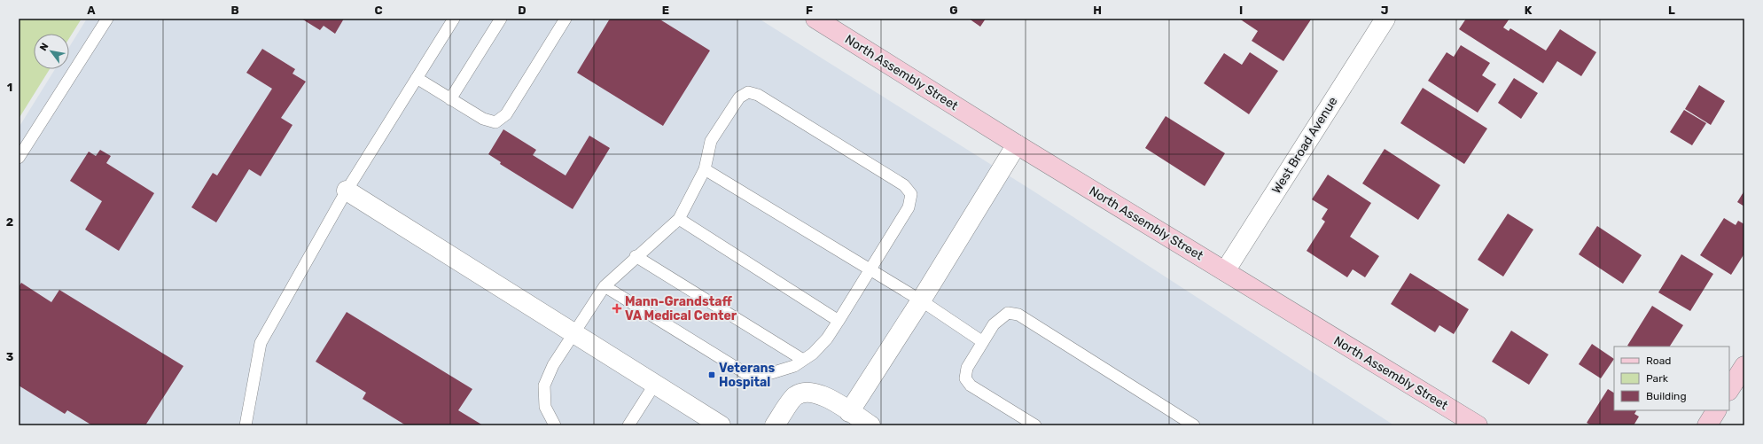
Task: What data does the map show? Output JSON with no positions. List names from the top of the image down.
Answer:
{
  "streets": {
    "main road": ["North Assembly Street"],
    "street": ["West Broad Avenue"]
  },
  "crossings": [
    ["North Assembly Street", "West Broad Avenue"]
  ],
  "places": {
    "health": ["Mann-Grandstaff VA Medical Center"],
    "transit": ["Veterans Hospital"]
  },
  "legend": ["Road", "Park", "Building"],
  "north": "top left",
  "grid": {
    "columns": [
      "A",
      "B",
      "C",
      "D",
      "E",
      "F",
      "G",
      "H",
      "I",
      "J",
      "K",
      "L"
    ],
    "rows": ["1", "2", "3"]
  }
}
